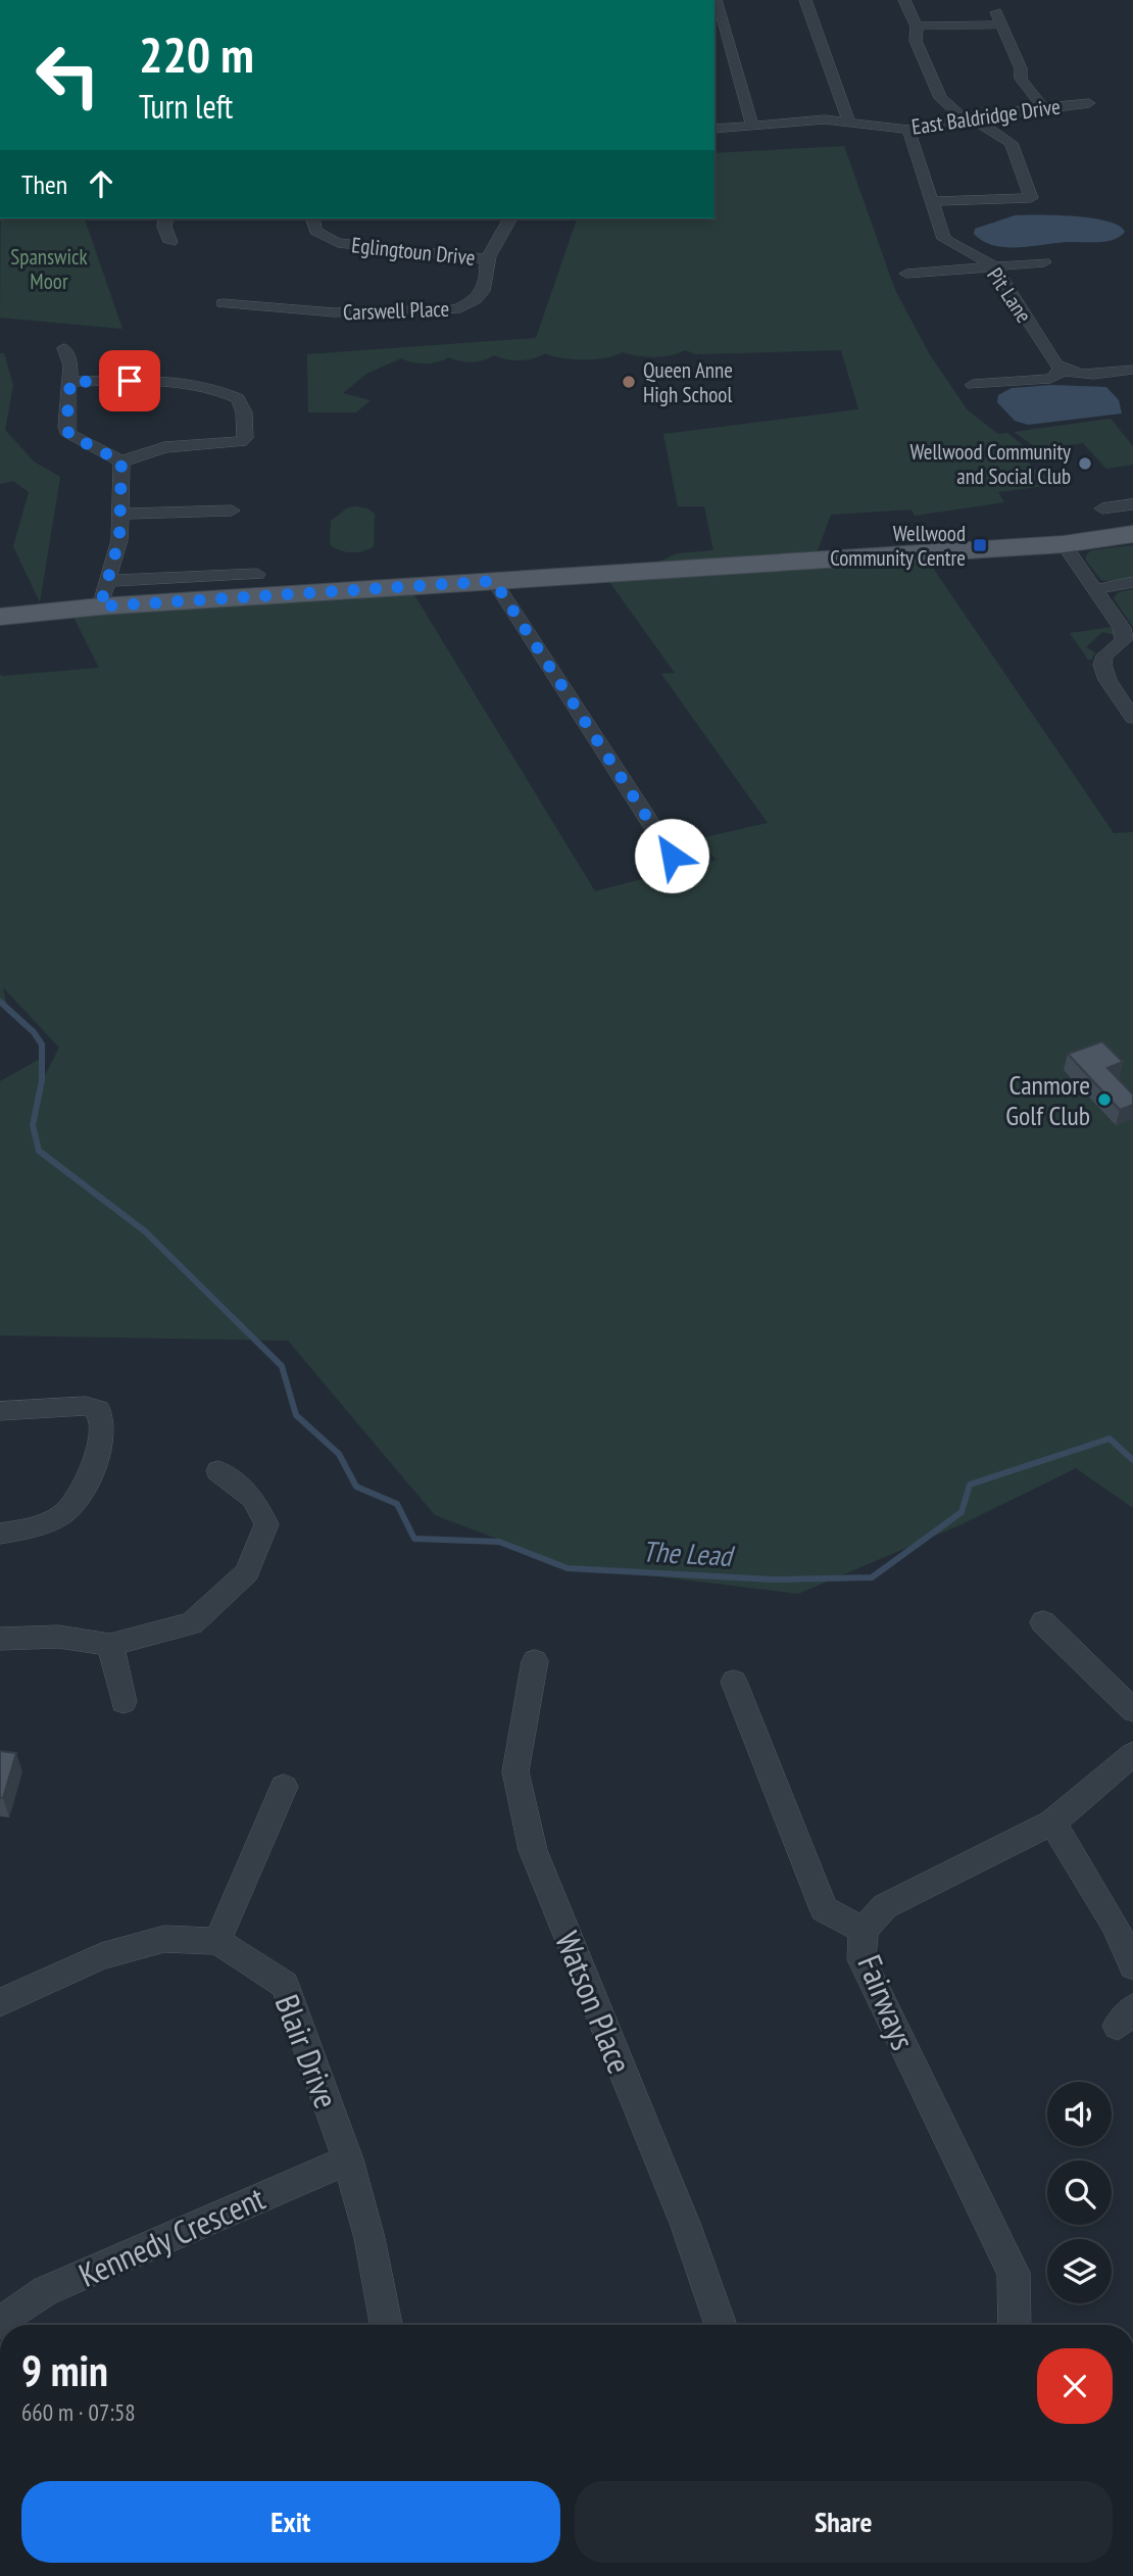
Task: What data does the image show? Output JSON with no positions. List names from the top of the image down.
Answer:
{
  "streets": {
    "street": [
      "East Baldridge Drive",
      "Eglingtoun Drive",
      "Pit Lane",
      "Carswell Place",
      "Watson Place",
      "Fairways",
      "Blair Drive",
      "Kennedy Crescent"
    ]
  },
  "crossings": [
    ["East Baldridge Drive", "Pit Lane"],
    ["Eglingtoun Drive", "Carswell Place"],
    ["Blair Drive", "Kennedy Crescent"]
  ],
  "water": ["The Lead"],
  "parks": ["Spanswick Moor"],
  "places": {
    "other": ["Queen Anne High School", "Wellwood Community and Social Club", "Canmore Golf Club"],
    "transit": ["Wellwood Community Centre"]
  },
  "page": {
    "turn": ["220 m", "Turn left"],
    "then": "Then",
    "heading": ["9 min", "660 m · 07:58"],
    "buttons": ["Exit", "Share"]
  }
}
